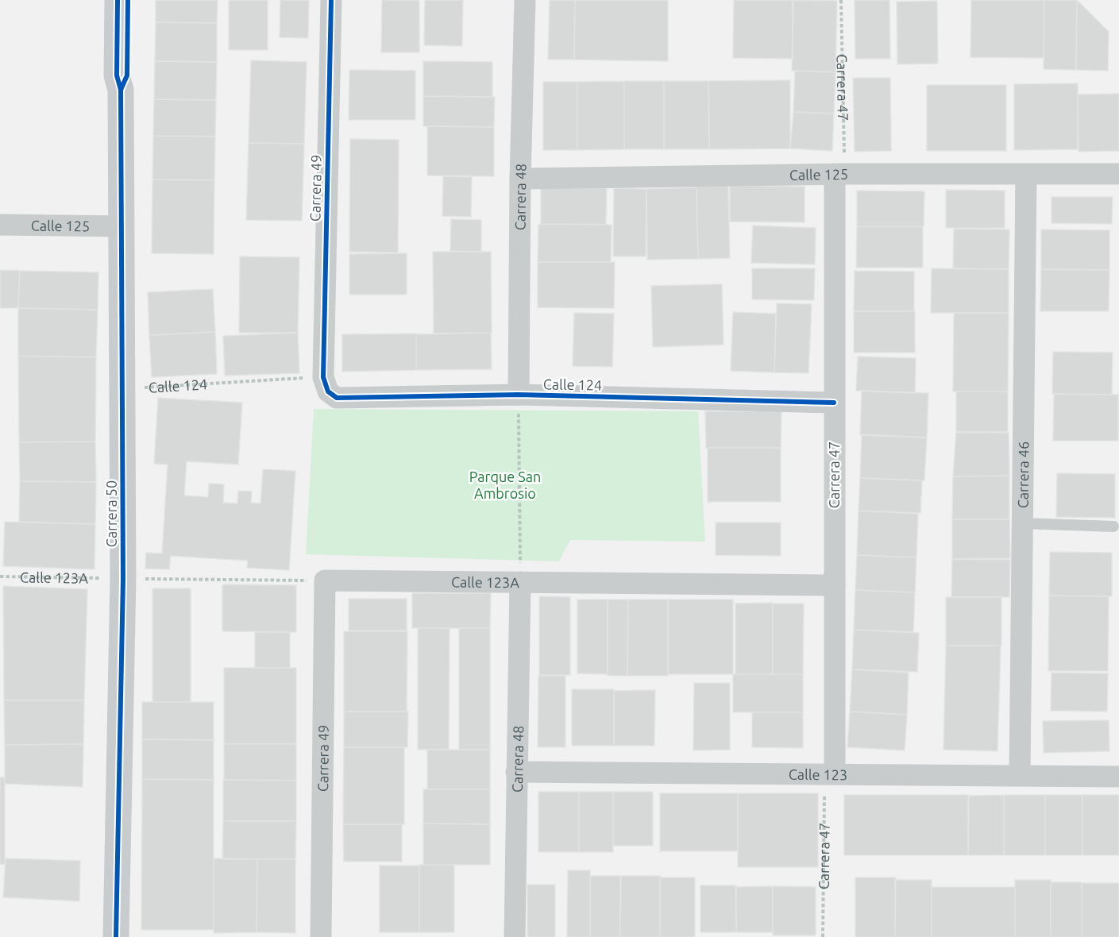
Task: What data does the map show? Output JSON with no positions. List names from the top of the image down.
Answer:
{
  "streets": {
    "street": [
      "Carrera 47",
      "Calle 125",
      "Carrera 49",
      "Carrera 48",
      "Calle 124",
      "Carrera 46",
      "Carrera 50",
      "Calle 123A",
      "Calle 123"
    ]
  },
  "crossings": [
    ["Carrera 47", "Calle 125"],
    ["Carrera 47", "Calle 124"],
    ["Carrera 47", "Calle 123A"],
    ["Carrera 47", "Calle 123"],
    ["Calle 125", "Carrera 48"],
    ["Calle 125", "Carrera 46"],
    ["Calle 125", "Carrera 50"],
    ["Carrera 49", "Calle 124"],
    ["Carrera 49", "Calle 123A"],
    ["Carrera 48", "Calle 124"],
    ["Carrera 48", "Calle 123A"],
    ["Carrera 48", "Calle 123"],
    ["Carrera 46", "Calle 123"]
  ],
  "parks": ["Parque San Ambrosio"]
}
